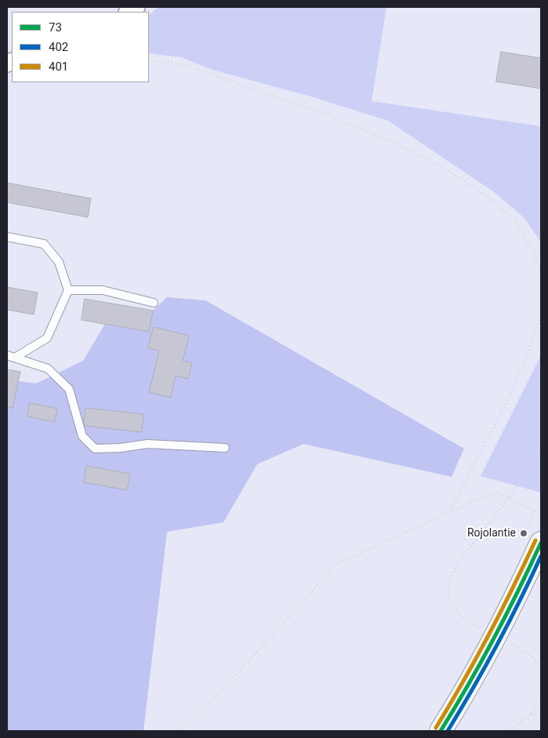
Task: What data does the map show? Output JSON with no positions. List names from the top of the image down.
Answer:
{
  "places": ["Rojolantie"],
  "lines": ["transit line 401", "transit line 73", "transit line 402"],
  "legend": ["73", "402", "401"]
}
